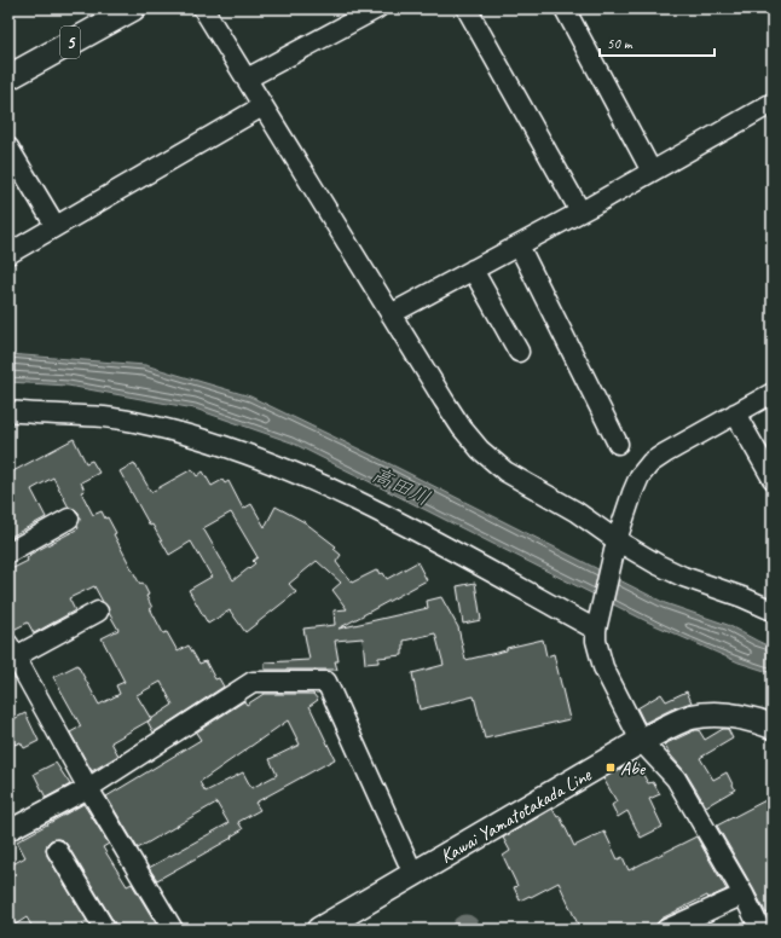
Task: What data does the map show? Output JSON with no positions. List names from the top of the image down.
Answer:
{
  "streets": {
    "main road": ["5", "Kawai Yamatotakada Line"]
  },
  "water": ["高田川"],
  "places": {
    "transit": ["Abe"]
  },
  "scale_bar": "50 m"
}
